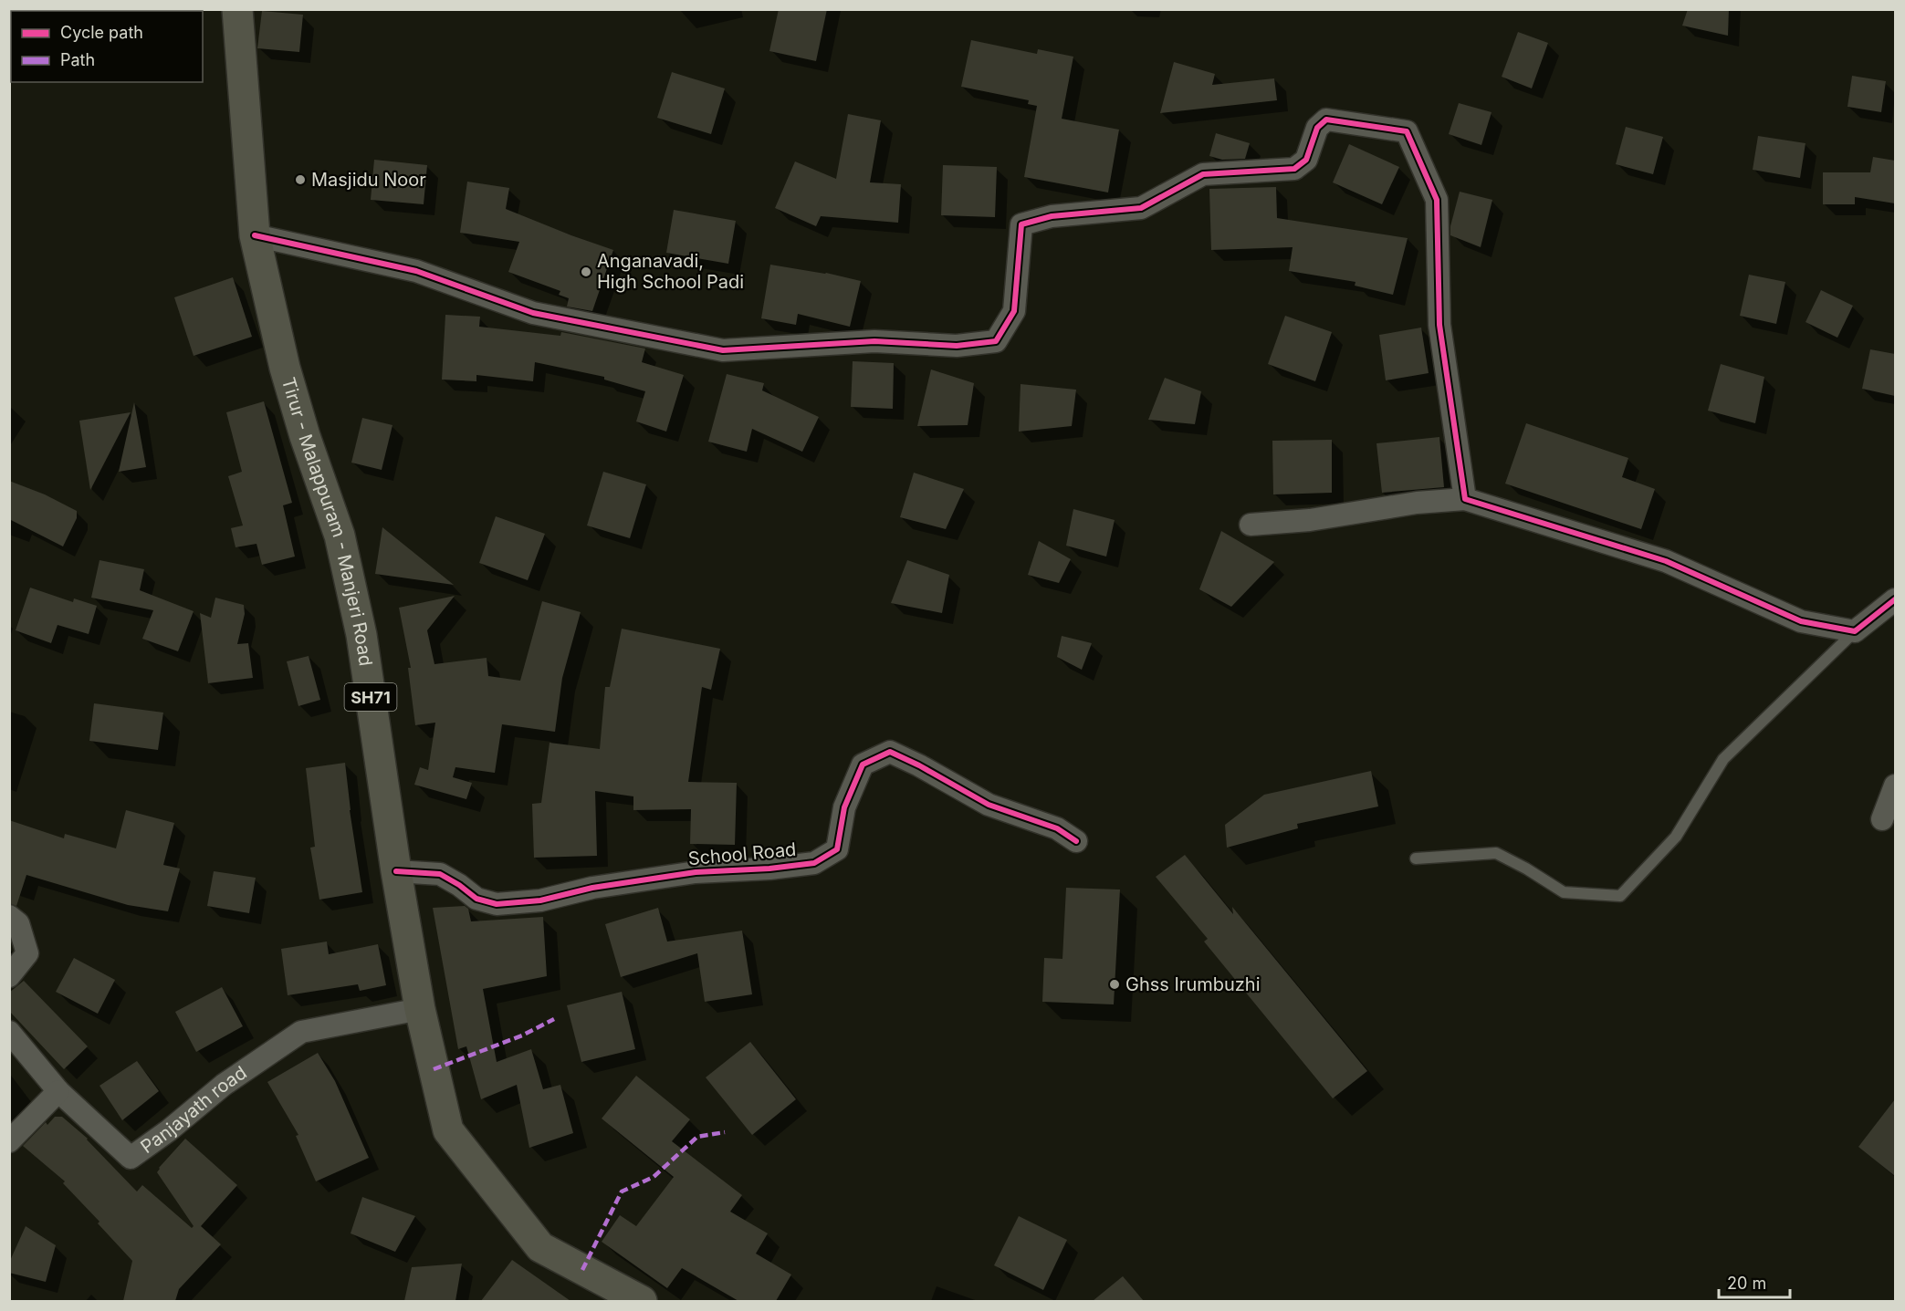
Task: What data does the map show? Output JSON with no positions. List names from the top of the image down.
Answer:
{
  "streets": {
    "main road": ["Tirur - Malappuram - Manjeri Road", "SH71"],
    "street": ["School Road", "Panjayath road"]
  },
  "crossings": [
    ["Tirur - Malappuram - Manjeri Road", "School Road"],
    ["Tirur - Malappuram - Manjeri Road", "Panjayath road"]
  ],
  "places": ["Masjidu Noor", "Anganavadi, High School Padi", "Ghss Irumbuzhi"],
  "legend": ["Cycle path", "Path"],
  "scale_bar": "20 m"
}
